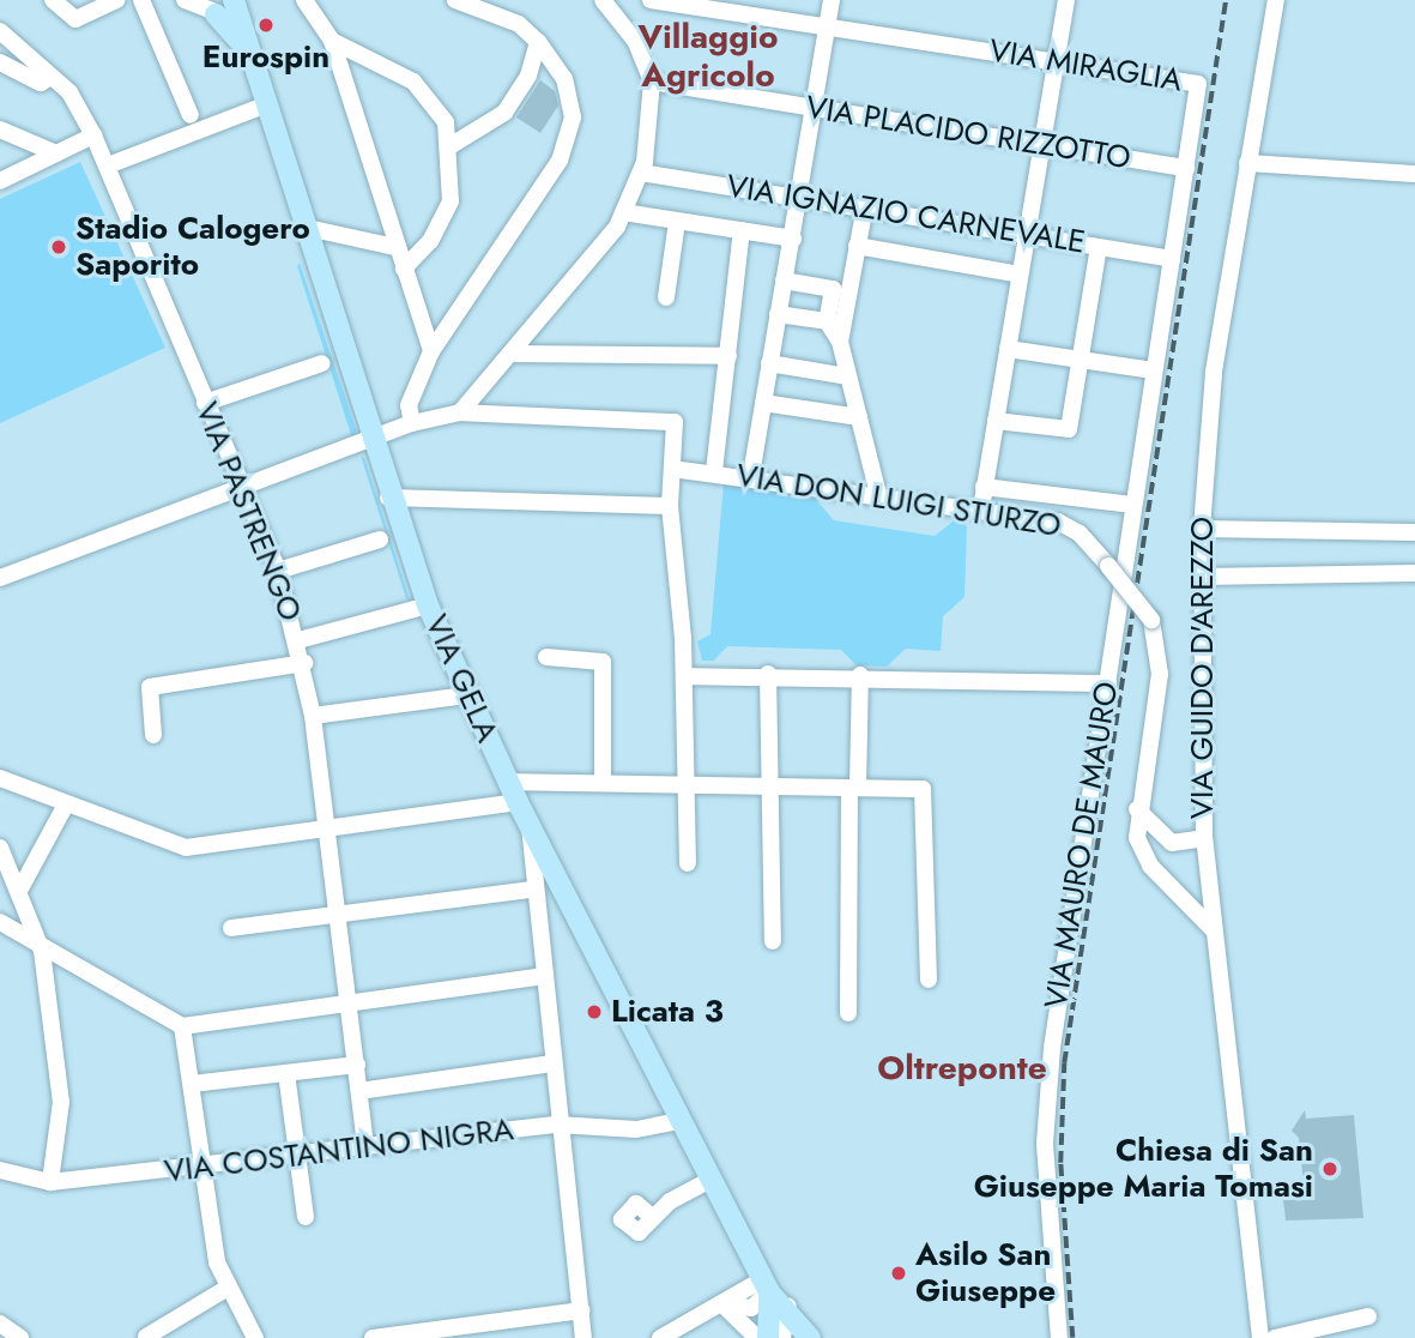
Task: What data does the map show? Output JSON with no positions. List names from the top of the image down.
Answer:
{
  "streets": {
    "main road": ["VIA GELA"],
    "street": [
      "VIA MIRAGLIA",
      "VIA PLACIDO RIZZOTTO",
      "VIA IGNAZIO CARNEVALE",
      "VIA DON LUIGI STURZO",
      "VIA PASTRENGO",
      "VIA GUIDO D'AREZZO",
      "VIA MAURO DE MAURO",
      "VIA COSTANTINO NIGRA"
    ]
  },
  "crossings": [
    ["VIA MIRAGLIA", "VIA PLACIDO RIZZOTTO"],
    ["VIA MIRAGLIA", "VIA IGNAZIO CARNEVALE"],
    ["VIA MIRAGLIA", "VIA MAURO DE MAURO"],
    ["VIA PASTRENGO", "VIA COSTANTINO NIGRA"],
    ["VIA GELA", "VIA COSTANTINO NIGRA"]
  ],
  "districts": ["Villaggio Agricolo", "Oltreponte"],
  "places": [
    "Eurospin",
    "Stadio Calogero Saporito",
    "Licata 3",
    "Chiesa di San Giuseppe Maria Tomasi",
    "Asilo San Giuseppe"
  ]
}
